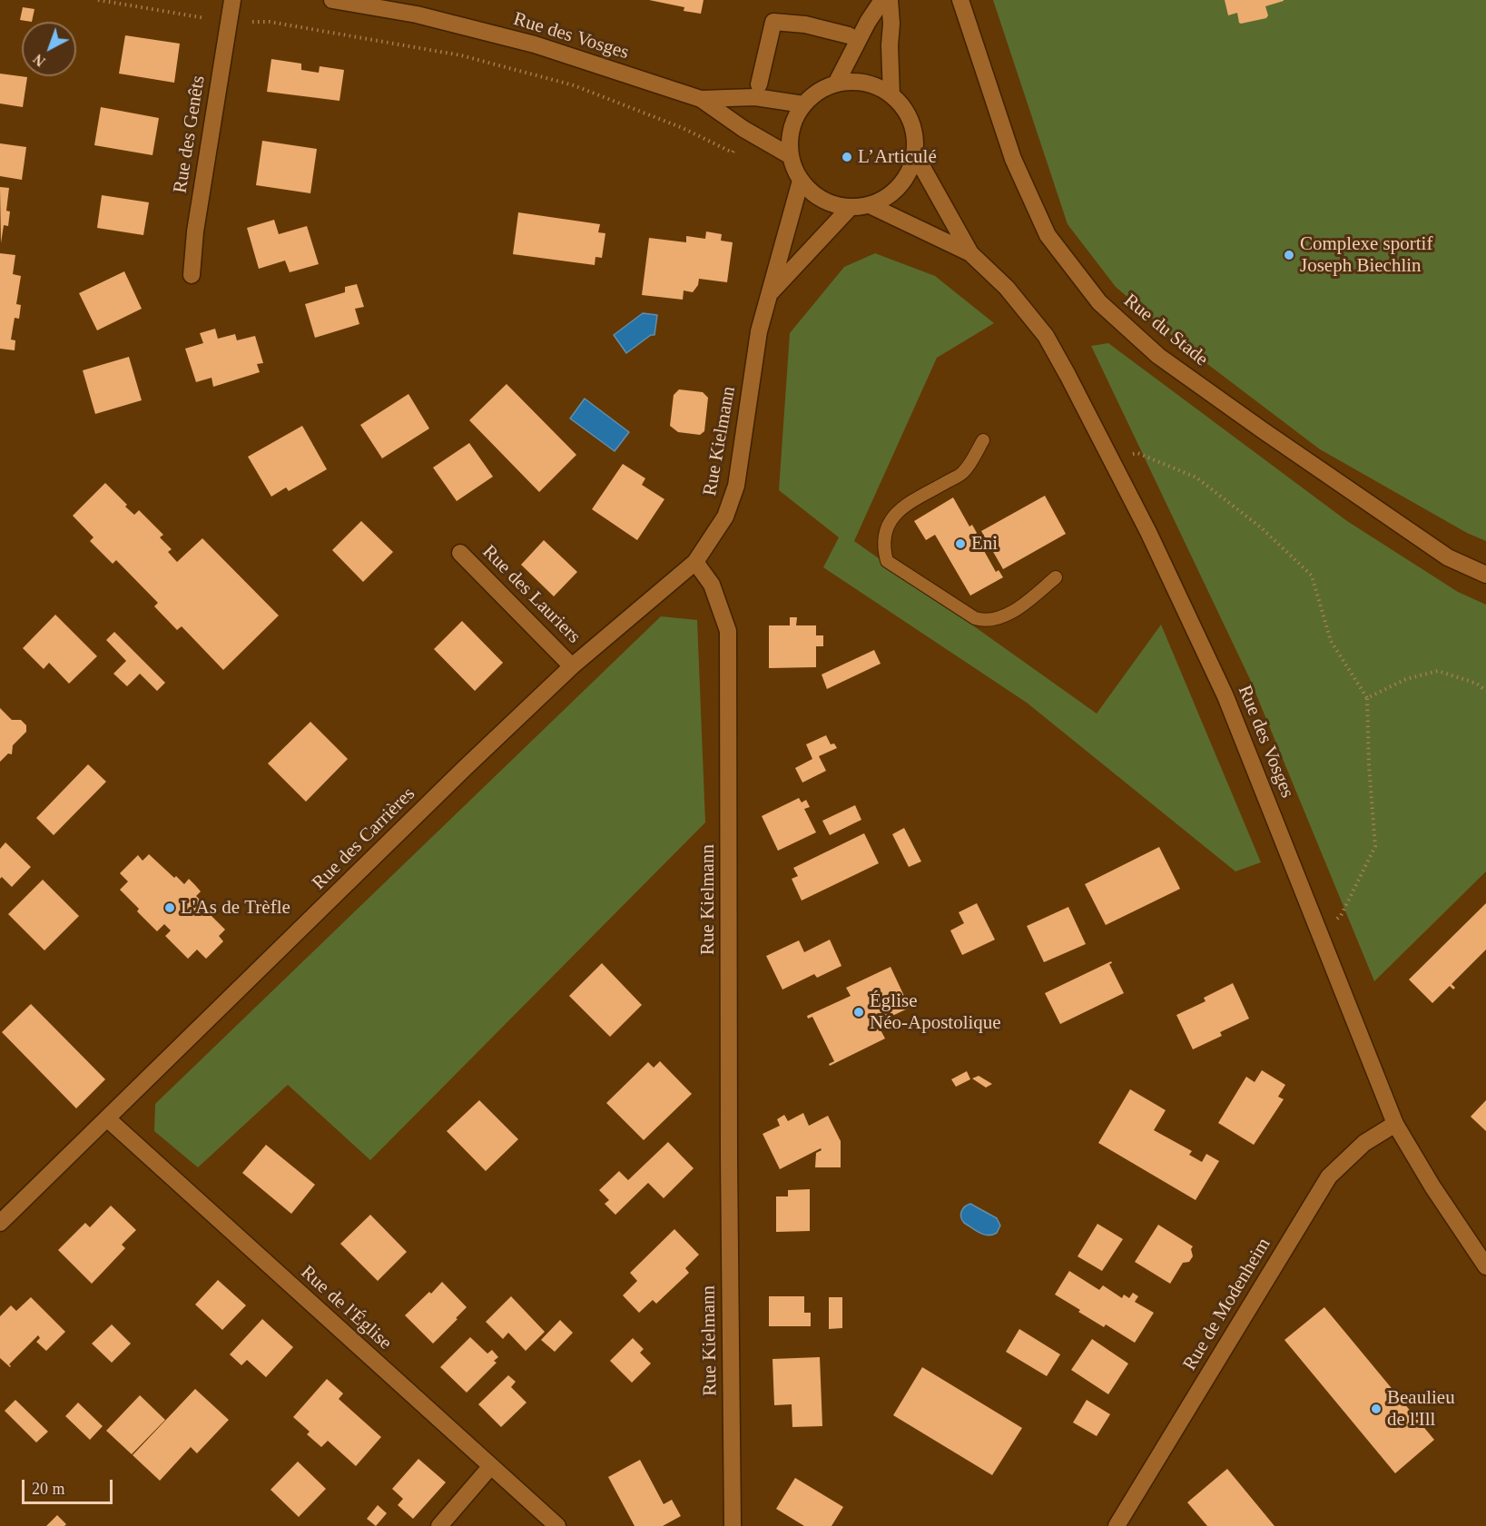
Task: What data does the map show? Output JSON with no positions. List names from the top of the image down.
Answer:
{
  "streets": {
    "street": [
      "Rue des Vosges",
      "Rue des Genêts",
      "Rue du Stade",
      "Rue Kielmann",
      "Rue des Lauriers",
      "Rue des Carrières",
      "Rue de Modenheim",
      "Rue de l'Église"
    ]
  },
  "crossings": [
    ["Rue des Vosges", "Rue Kielmann"],
    ["Rue des Vosges", "Rue de Modenheim"],
    ["Rue Kielmann", "Rue des Carrières"],
    ["Rue des Lauriers", "Rue des Carrières"],
    ["Rue des Carrières", "Rue de l'Église"]
  ],
  "places": [
    "L’Articulé",
    "Complexe sportif Joseph Biechlin",
    "Eni",
    "L'As de Trèfle",
    "Église Néo-Apostolique",
    "Beaulieu de l'Ill"
  ],
  "scale_bar": "20 m",
  "north": "bottom left"
}
